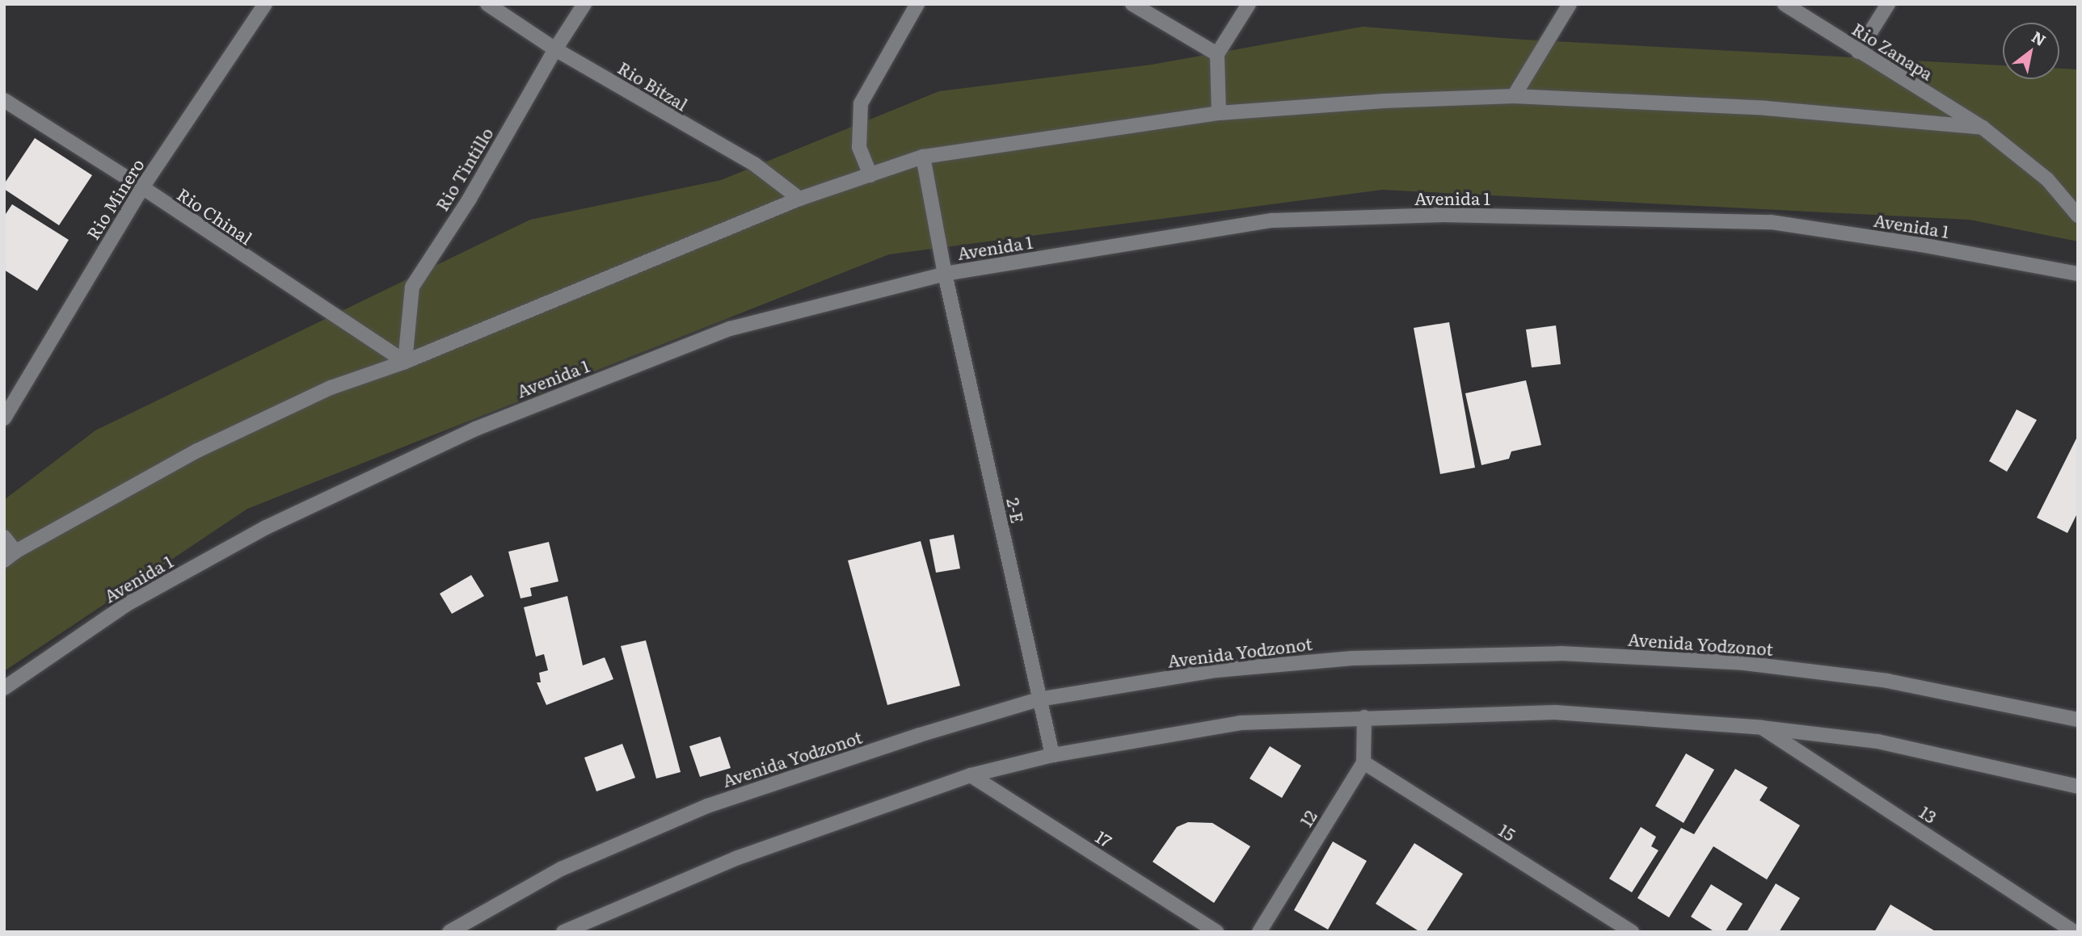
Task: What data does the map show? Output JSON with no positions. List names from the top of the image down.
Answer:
{
  "streets": {
    "street": [
      "Rio Zanapa",
      "Rio Bitzal",
      "Rio Tintillo",
      "Avenida 1",
      "Rio Minero",
      "Rio Chinal",
      "2-E",
      "Avenida Yodzonot",
      "13",
      "12",
      "15",
      "17"
    ]
  },
  "crossings": [
    ["Rio Bitzal", "Rio Tintillo"],
    ["Rio Tintillo", "Rio Chinal"],
    ["Avenida 1", "2-E"],
    ["Rio Minero", "Rio Chinal"],
    ["2-E", "Avenida Yodzonot"],
    ["12", "15"]
  ],
  "north": "top right"
}
